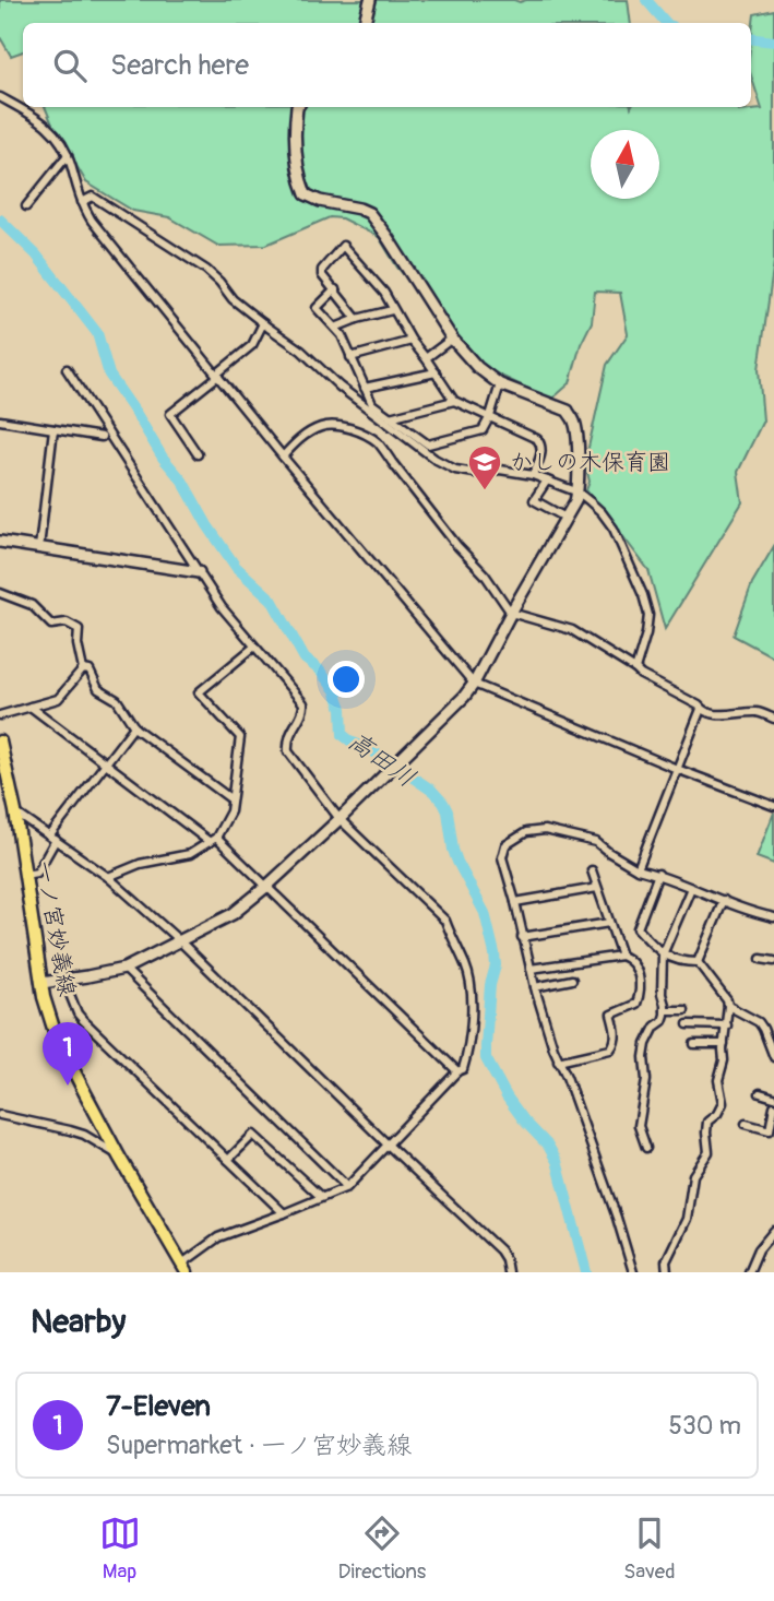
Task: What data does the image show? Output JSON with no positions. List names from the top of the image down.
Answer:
{
  "streets": {
    "main road": ["一ノ宮妙義線"]
  },
  "water": ["高田川"],
  "places": {
    "school or university": ["かしの木保育園"]
  },
  "north": "top",
  "page": {
    "search": "Search here",
    "pins": "1",
    "heading": "Nearby",
    "list": [
      {
        "mark": "1",
        "name": "7-Eleven",
        "note": "Supermarket · 一ノ宮妙義線",
        "value": "530 m"
      }
    ],
    "nav": ["Map", "Directions", "Saved"]
  }
}
